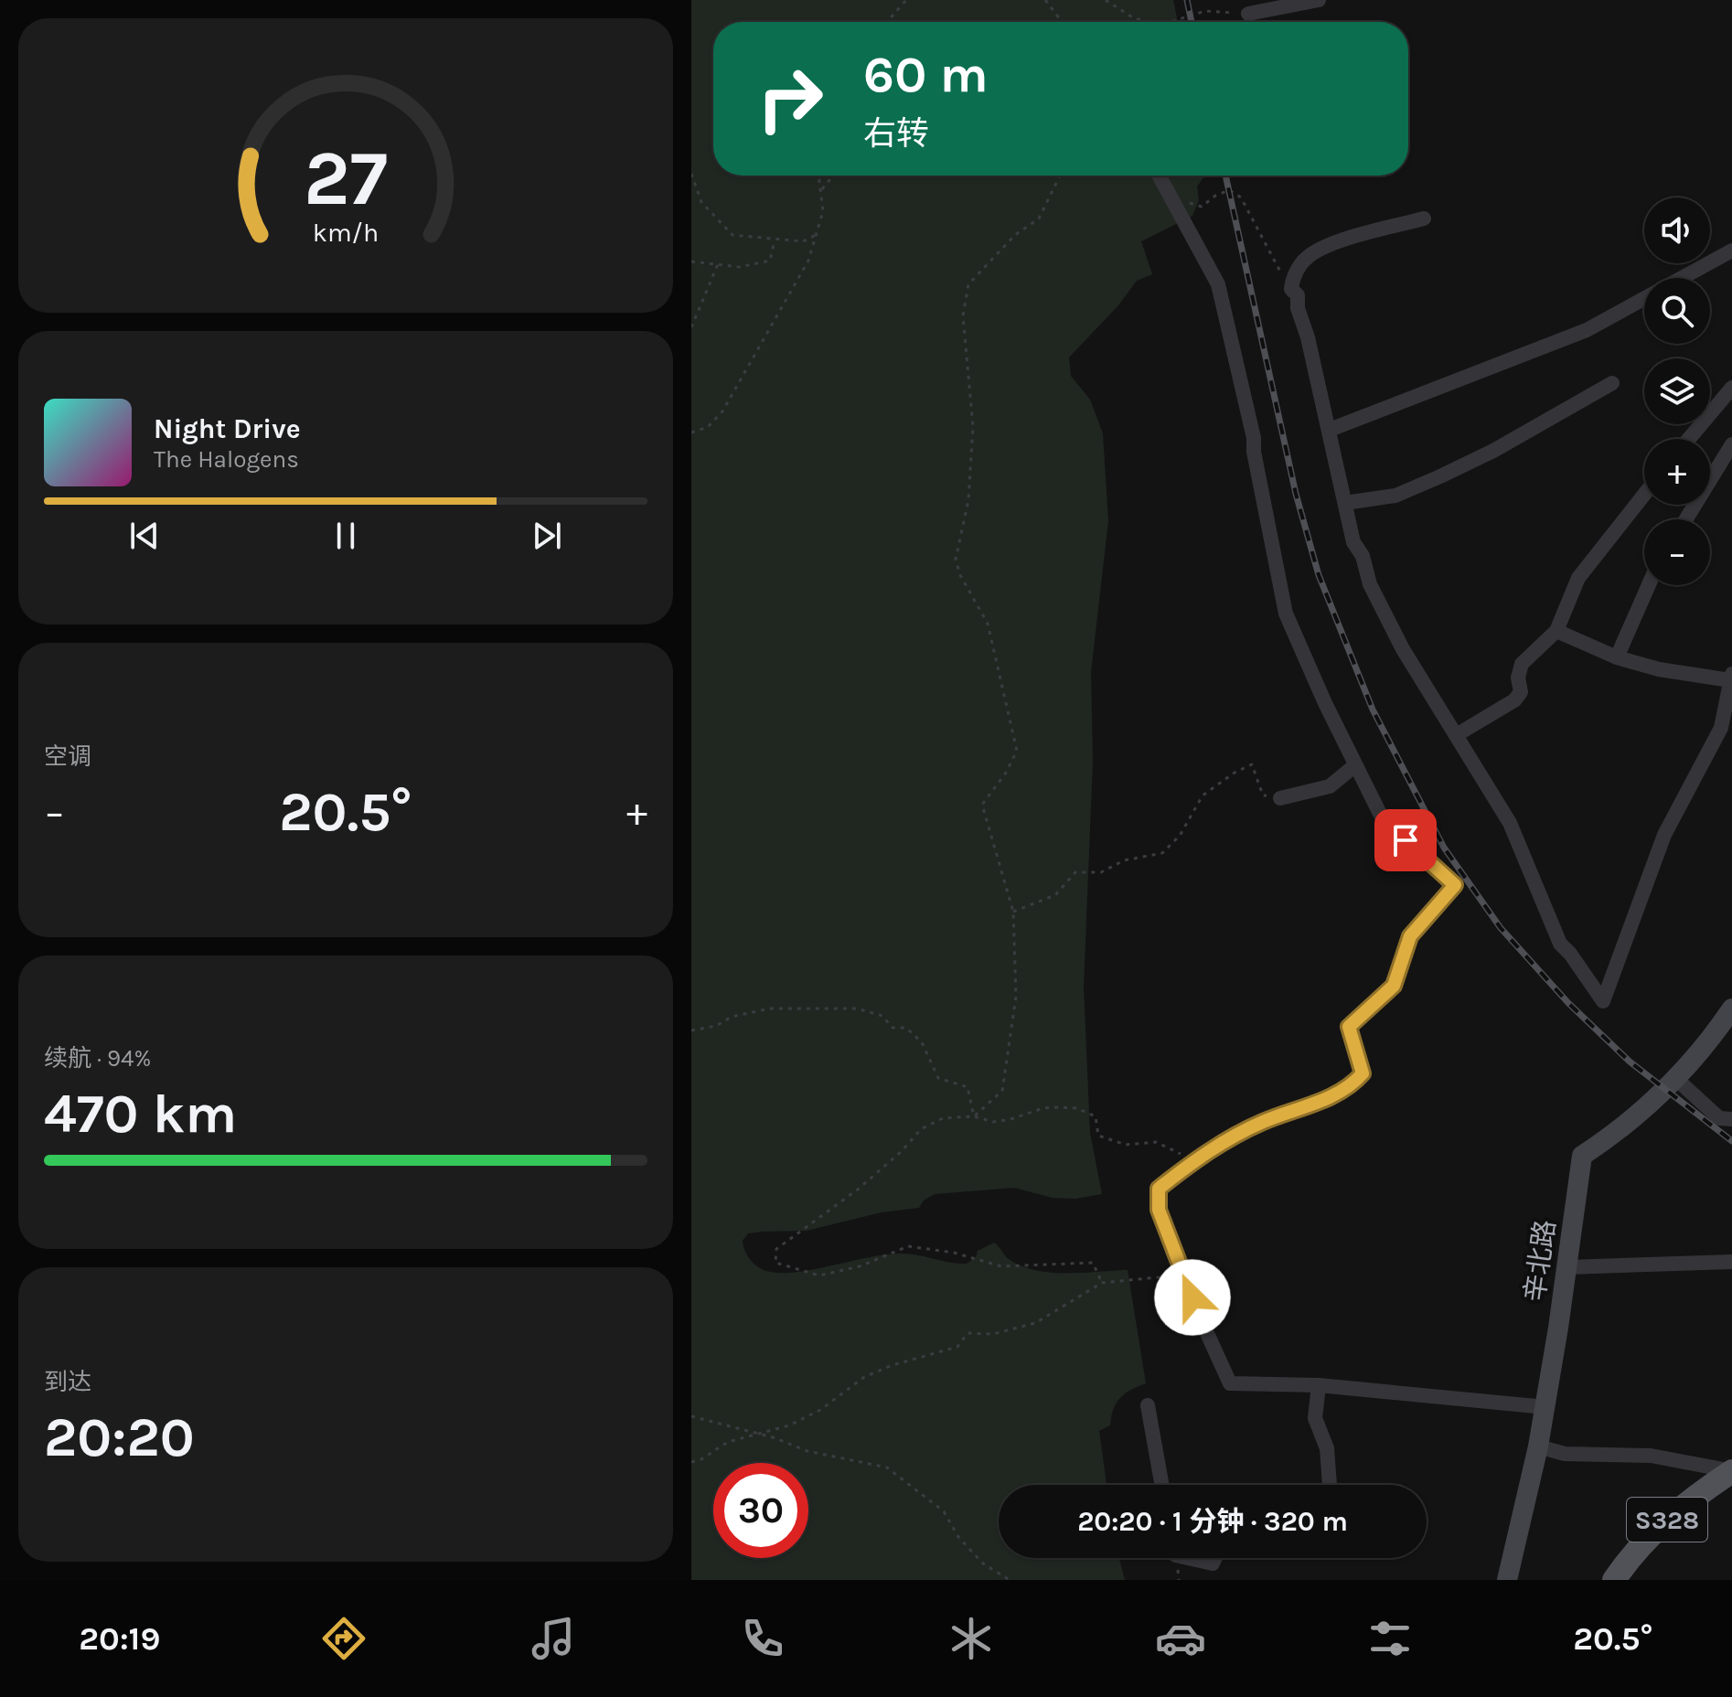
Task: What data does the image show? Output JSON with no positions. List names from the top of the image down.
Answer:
{
  "streets": {
    "main road": ["S328"],
    "street": ["辛北路"]
  },
  "page": {
    "turn": ["60 m", "右转"],
    "map_buttons": ["+", "−"],
    "song": ["Night Drive", "The Halogens"],
    "tile": [
      "空调",
      ["续航 · 94%", "470 km"],
      ["到达", "20:20"]
    ],
    "heat": ["−", "20.5°", "+"],
    "limit": "30",
    "trip": "20:20 · 1 分钟 · 320 m",
    "tabs": ["20:19", "20.5°"],
    "gauge": ["27", "km/h"]
  }
}
